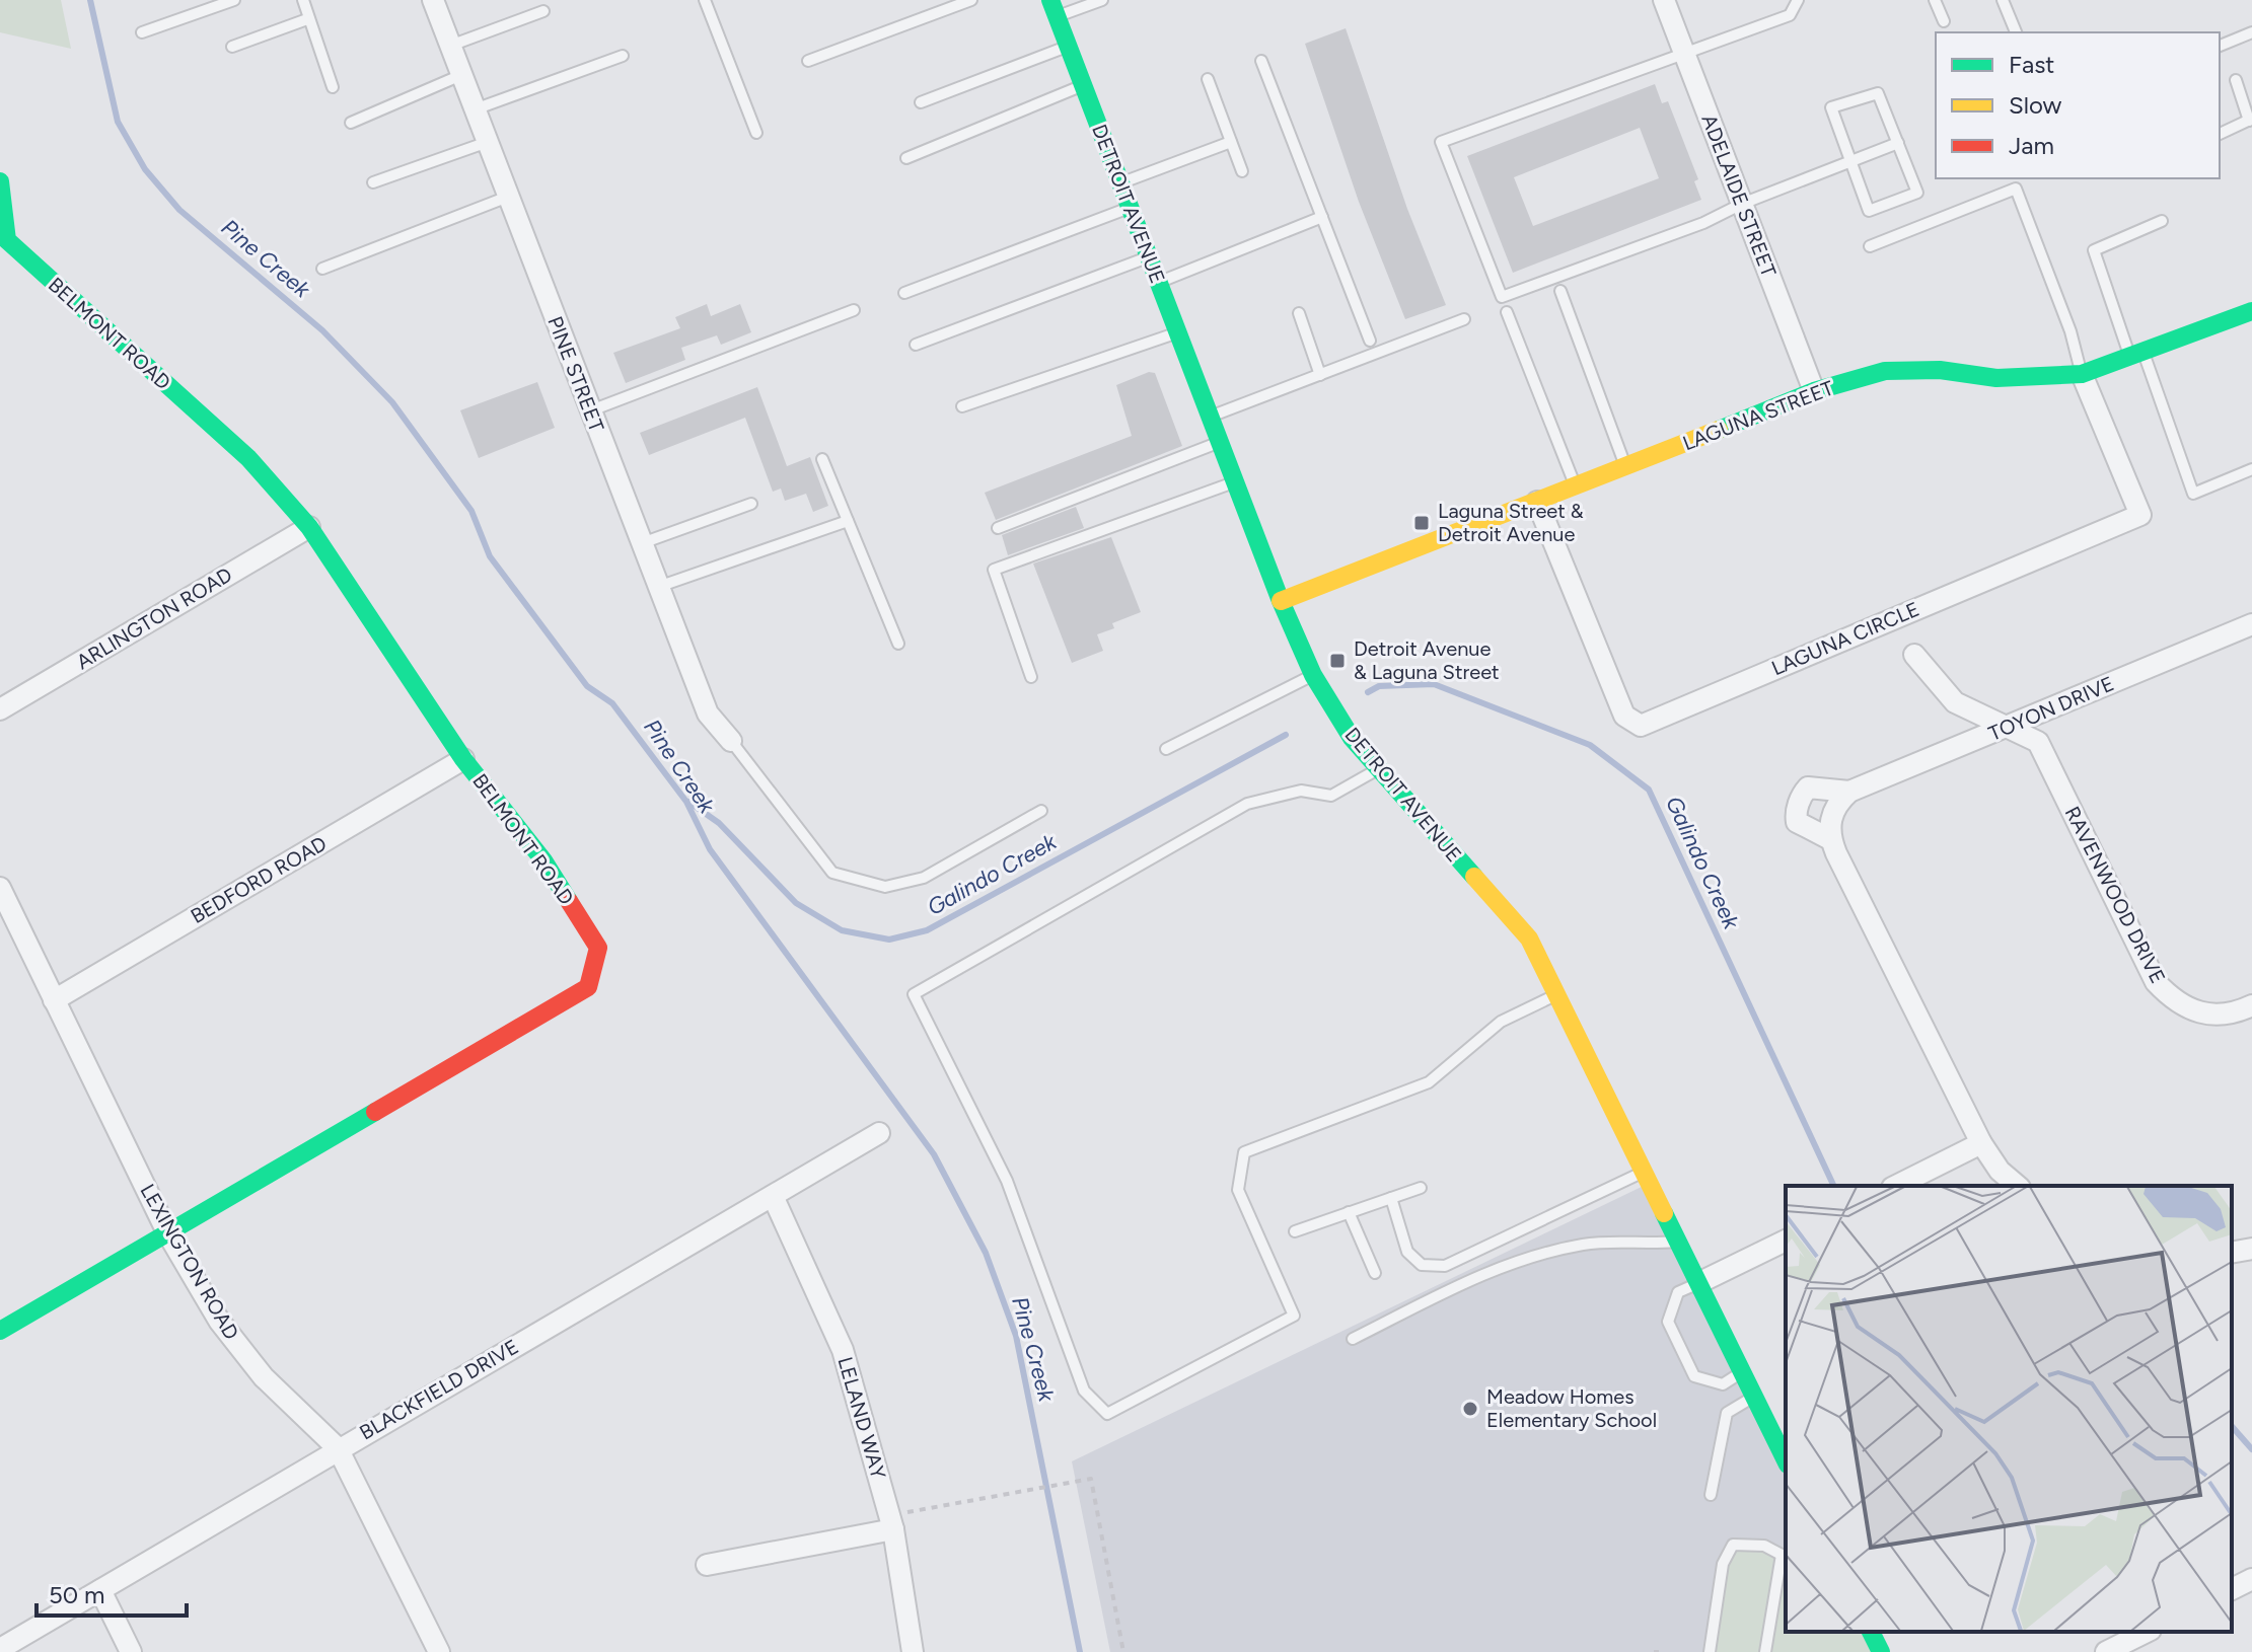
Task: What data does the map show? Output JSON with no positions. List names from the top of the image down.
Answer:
{
  "streets": {
    "street": [
      "ADELAIDE STREET",
      "DETROIT AVENUE",
      "BELMONT ROAD",
      "PINE STREET",
      "LAGUNA STREET",
      "ARLINGTON ROAD",
      "LAGUNA CIRCLE",
      "TOYON DRIVE",
      "BEDFORD ROAD",
      "RAVENWOOD DRIVE",
      "LEXINGTON ROAD",
      "BLACKFIELD DRIVE",
      "LELAND WAY"
    ]
  },
  "crossings": [
    ["ADELAIDE STREET", "LAGUNA STREET"],
    ["DETROIT AVENUE", "LAGUNA STREET"],
    ["BELMONT ROAD", "ARLINGTON ROAD"],
    ["BELMONT ROAD", "BEDFORD ROAD"],
    ["BELMONT ROAD", "LEXINGTON ROAD"],
    ["LAGUNA STREET", "LAGUNA CIRCLE"],
    ["TOYON DRIVE", "RAVENWOOD DRIVE"],
    ["BEDFORD ROAD", "LEXINGTON ROAD"],
    ["LEXINGTON ROAD", "BLACKFIELD DRIVE"],
    ["BLACKFIELD DRIVE", "LELAND WAY"]
  ],
  "water": ["Pine Creek", "Galindo Creek"],
  "places": {
    "transit": ["Laguna Street & Detroit Avenue", "Detroit Avenue & Laguna Street"],
    "other": ["Meadow Homes Elementary School"]
  },
  "legend": ["Fast", "Slow", "Jam"],
  "scale_bar": "50 m"
}
